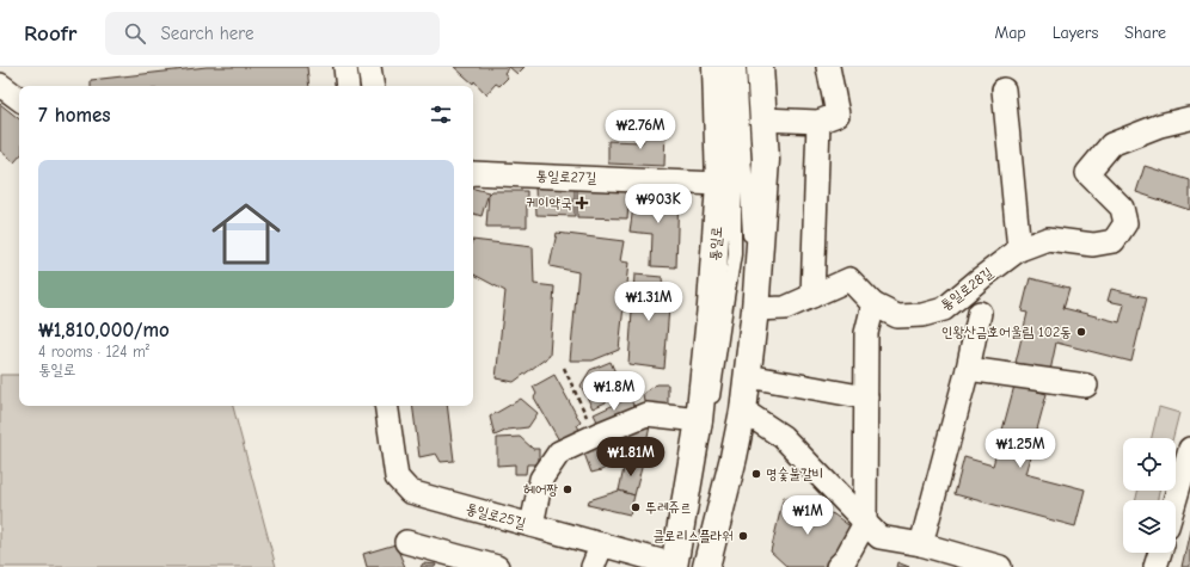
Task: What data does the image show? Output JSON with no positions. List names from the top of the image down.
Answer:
{
  "streets": {
    "main road": ["통일로"],
    "street": ["통일로27길", "통일로28길", "통일로25길"]
  },
  "crossings": [
    ["통일로27길", "통일로"],
    ["통일로", "통일로25길"]
  ],
  "places": {
    "health": ["케이약국"],
    "other": [
      "인왕산금호어울림 102동",
      "명숯불갈비",
      "헤어짱",
      "뚜레쥬르",
      "클로리스플라워"
    ]
  },
  "page": {
    "header": "Roofr",
    "search": "Search here",
    "nav": ["Map", "Layers", "Share"],
    "heading": "7 homes",
    "price": [
      "₩2.76M",
      "₩903K",
      "₩1.31M",
      "₩1.8M",
      "₩1.25M",
      "₩1.81M",
      "₩1M"
    ],
    "list": [
      {
        "name": "₩1,810,000/mo",
        "note": "4 rooms · 124 m² · 통일로"
      }
    ]
  }
}
